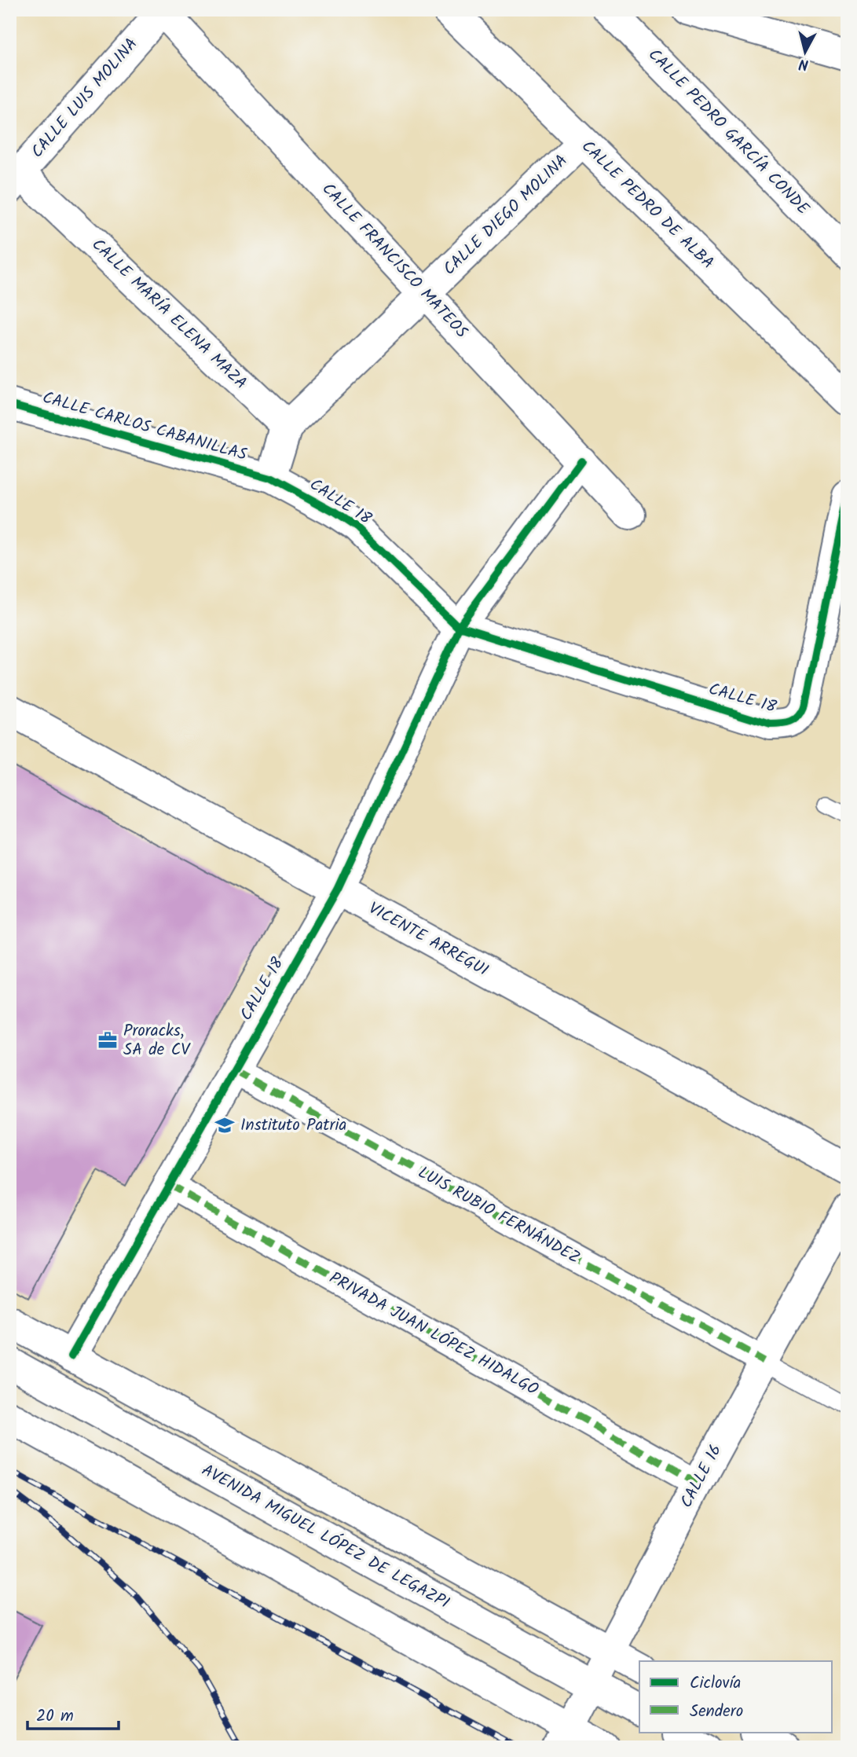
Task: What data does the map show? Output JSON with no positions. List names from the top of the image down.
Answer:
{
  "streets": {
    "street": [
      "CALLE LUIS MOLINA",
      "CALLE PEDRO GARCÍA CONDE",
      "CALLE PEDRO DE ALBA",
      "CALLE DIEGO MOLINA",
      "CALLE FRANCISCO MATEOS",
      "CALLE MARÍA ELENA MAZA",
      "CALLE CARLOS CABANILLAS",
      "CALLE 18",
      "VICENTE ARREGUI",
      "LUIS RUBIO FERNÁNDEZ",
      "PRIVADA JUAN LÓPEZ HIDALGO",
      "CALLE 16",
      "AVENIDA MIGUEL LÓPEZ DE LEGAZPI"
    ]
  },
  "crossings": [
    ["CALLE LUIS MOLINA", "CALLE FRANCISCO MATEOS"],
    ["CALLE LUIS MOLINA", "CALLE MARÍA ELENA MAZA"],
    ["CALLE PEDRO DE ALBA", "CALLE DIEGO MOLINA"],
    ["CALLE DIEGO MOLINA", "CALLE FRANCISCO MATEOS"],
    ["CALLE DIEGO MOLINA", "CALLE MARÍA ELENA MAZA"],
    ["CALLE FRANCISCO MATEOS", "CALLE 18"],
    ["CALLE CARLOS CABANILLAS", "CALLE 18"],
    ["CALLE 18", "VICENTE ARREGUI"],
    ["CALLE 18", "LUIS RUBIO FERNÁNDEZ"],
    ["CALLE 18", "PRIVADA JUAN LÓPEZ HIDALGO"],
    ["LUIS RUBIO FERNÁNDEZ", "CALLE 16"],
    ["PRIVADA JUAN LÓPEZ HIDALGO", "CALLE 16"],
    ["CALLE 16", "AVENIDA MIGUEL LÓPEZ DE LEGAZPI"]
  ],
  "places": {
    "office": ["Proracks, SA de CV"],
    "school or university": ["Instituto Patria"]
  },
  "legend": ["Ciclovía", "Sendero"],
  "scale_bar": "20 m",
  "north": "bottom"
}
